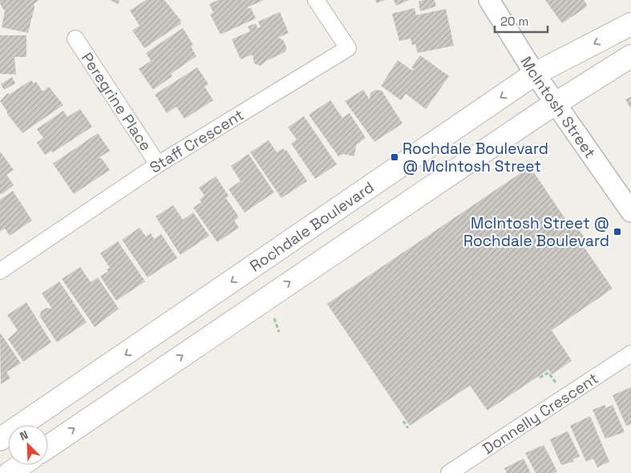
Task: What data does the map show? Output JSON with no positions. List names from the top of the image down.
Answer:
{
  "streets": {
    "main road": ["Rochdale Boulevard"],
    "street": [
      "Peregrine Place",
      "McIntosh Street",
      "Staff Crescent",
      "Donnelly Crescent"
    ]
  },
  "crossings": [
    ["Peregrine Place", "Staff Crescent"],
    ["McIntosh Street", "Rochdale Boulevard"]
  ],
  "places": {
    "transit": ["Rochdale Boulevard @ McIntosh Street", "McIntosh Street @ Rochdale Boulevard"]
  },
  "scale_bar": "20 m",
  "north": "top left"
}
